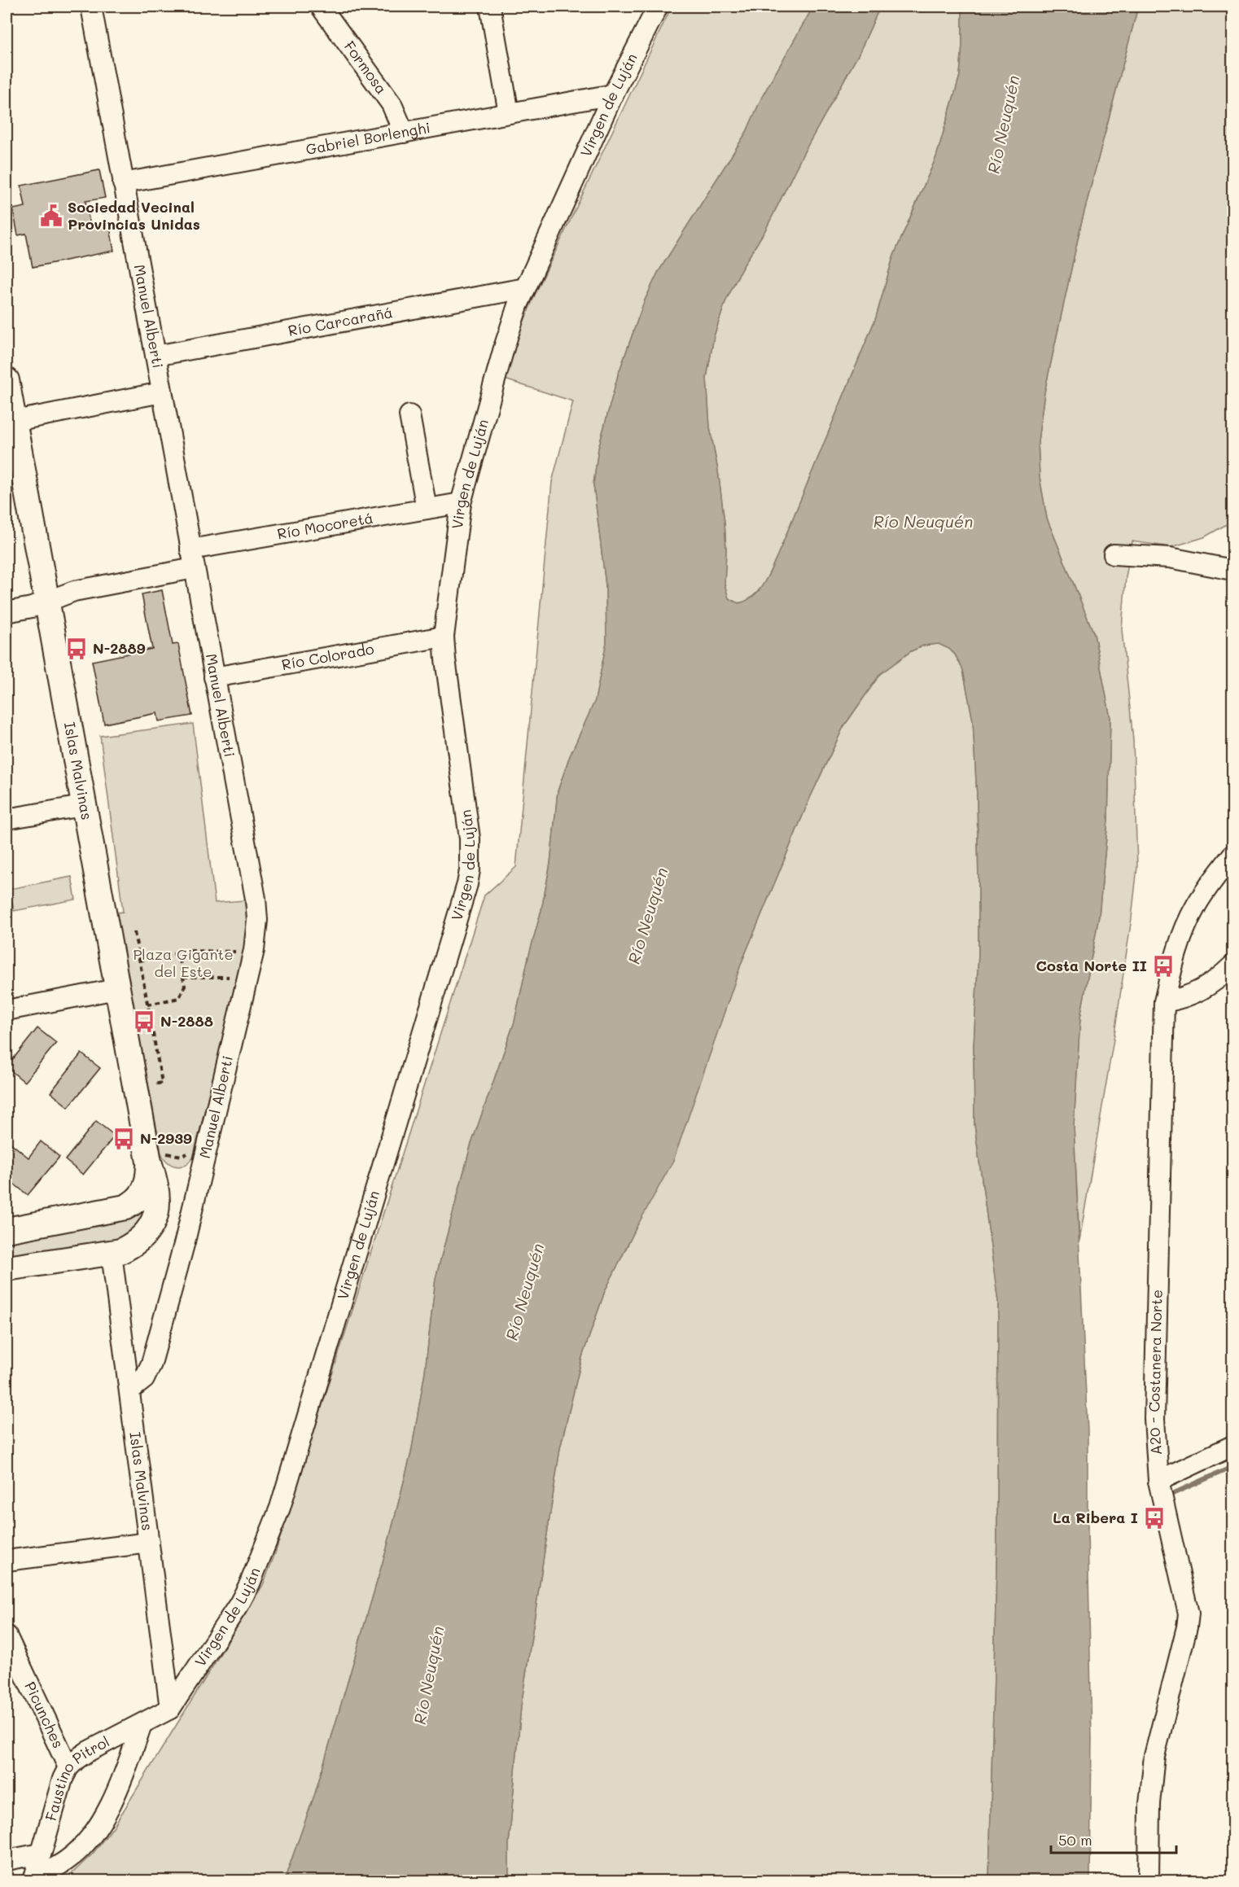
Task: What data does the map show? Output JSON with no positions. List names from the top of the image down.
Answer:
{
  "streets": {
    "main road": ["Islas Malvinas"],
    "street": [
      "Formosa",
      "Virgen de Luján",
      "Gabriel Borlenghi",
      "Manuel Alberti",
      "Río Carcarañá",
      "Río Mocoretá",
      "Río Colorado",
      "A20 - Costanera Norte",
      "Picunches",
      "Faustino Pitrol"
    ]
  },
  "crossings": [
    ["Formosa", "Gabriel Borlenghi"],
    ["Virgen de Luján", "Gabriel Borlenghi"],
    ["Virgen de Luján", "Río Carcarañá"],
    ["Virgen de Luján", "Río Mocoretá"],
    ["Virgen de Luján", "Río Colorado"],
    ["Virgen de Luján", "Islas Malvinas"],
    ["Virgen de Luján", "Faustino Pitrol"],
    ["Gabriel Borlenghi", "Manuel Alberti"],
    ["Manuel Alberti", "Río Carcarañá"],
    ["Manuel Alberti", "Río Mocoretá"],
    ["Manuel Alberti", "Río Colorado"],
    ["Manuel Alberti", "Islas Malvinas"],
    ["Río Mocoretá", "Islas Malvinas"],
    ["Islas Malvinas", "Faustino Pitrol"],
    ["Picunches", "Faustino Pitrol"]
  ],
  "water": ["Río Neuquén"],
  "parks": ["Plaza Gigante del Este"],
  "places": {
    "public building": ["Sociedad Vecinal Provincias Unidas"],
    "bus stop": [
      "N-2889",
      "Costa Norte II",
      "N-2888",
      "N-2939",
      "La Ribera I"
    ]
  },
  "scale_bar": "50 m"
}
